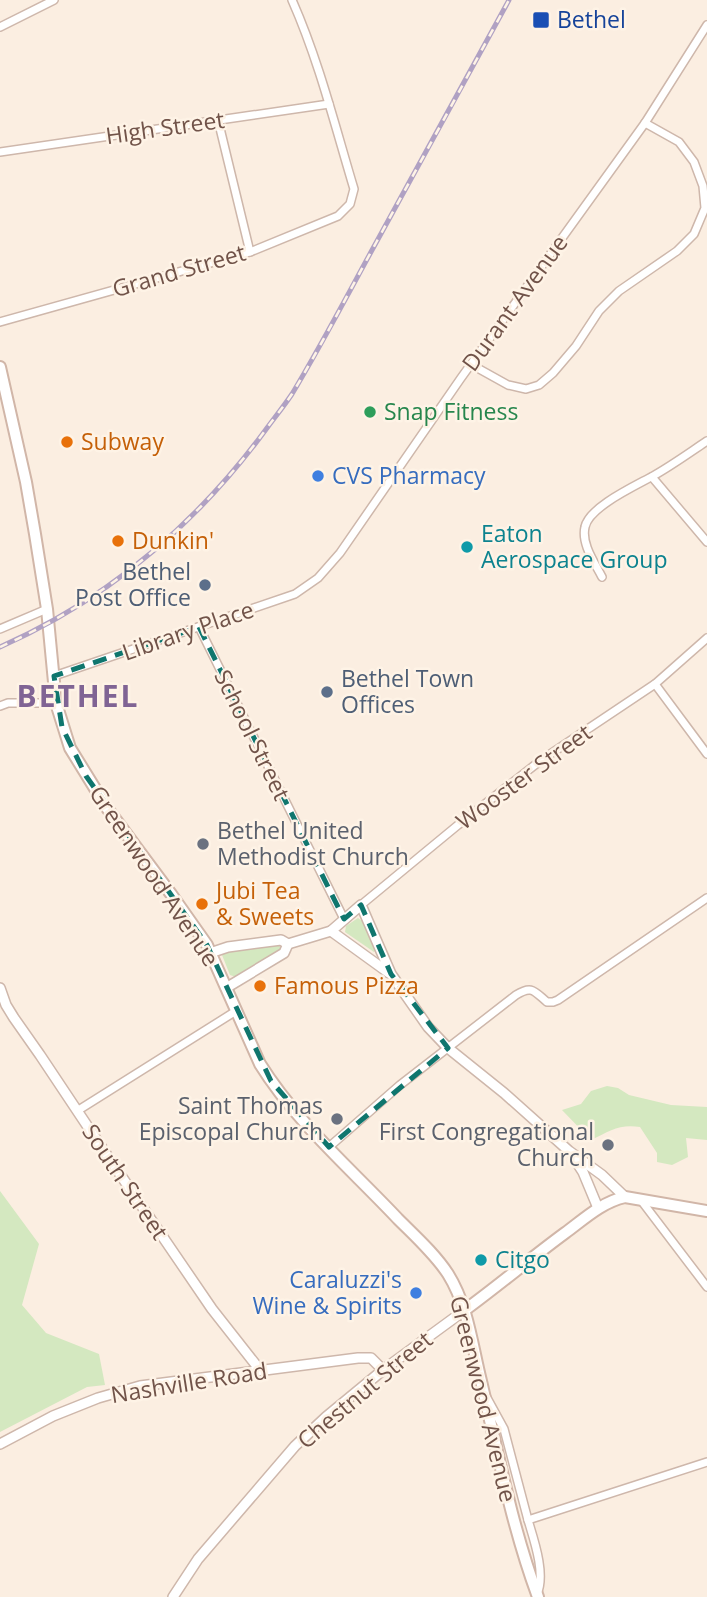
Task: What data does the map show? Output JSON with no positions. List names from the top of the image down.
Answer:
{
  "streets": {
    "main road": ["Greenwood Avenue", "Chestnut Street"],
    "street": [
      "High Street",
      "Grand Street",
      "Durant Avenue",
      "Library Place",
      "School Street",
      "Wooster Street",
      "South Street",
      "Nashville Road"
    ]
  },
  "crossings": [
    ["High Street", "Grand Street"],
    ["Durant Avenue", "Library Place"],
    ["Library Place", "School Street"],
    ["Library Place", "Greenwood Avenue"],
    ["School Street", "Wooster Street"],
    ["Greenwood Avenue", "Chestnut Street"],
    ["South Street", "Nashville Road"],
    ["Nashville Road", "Chestnut Street"]
  ],
  "districts": ["BETHEL"],
  "places": {
    "transit": ["Bethel"],
    "other": [
      "Snap Fitness",
      "Subway",
      "CVS Pharmacy",
      "Dunkin'",
      "Eaton Aerospace Group",
      "Bethel Post Office",
      "Bethel Town Offices",
      "Bethel United Methodist Church",
      "Jubi Tea & Sweets",
      "Famous Pizza",
      "Saint Thomas Episcopal Church",
      "First Congregational Church",
      "Citgo",
      "Caraluzzi's Wine & Spirits"
    ]
  }
}
